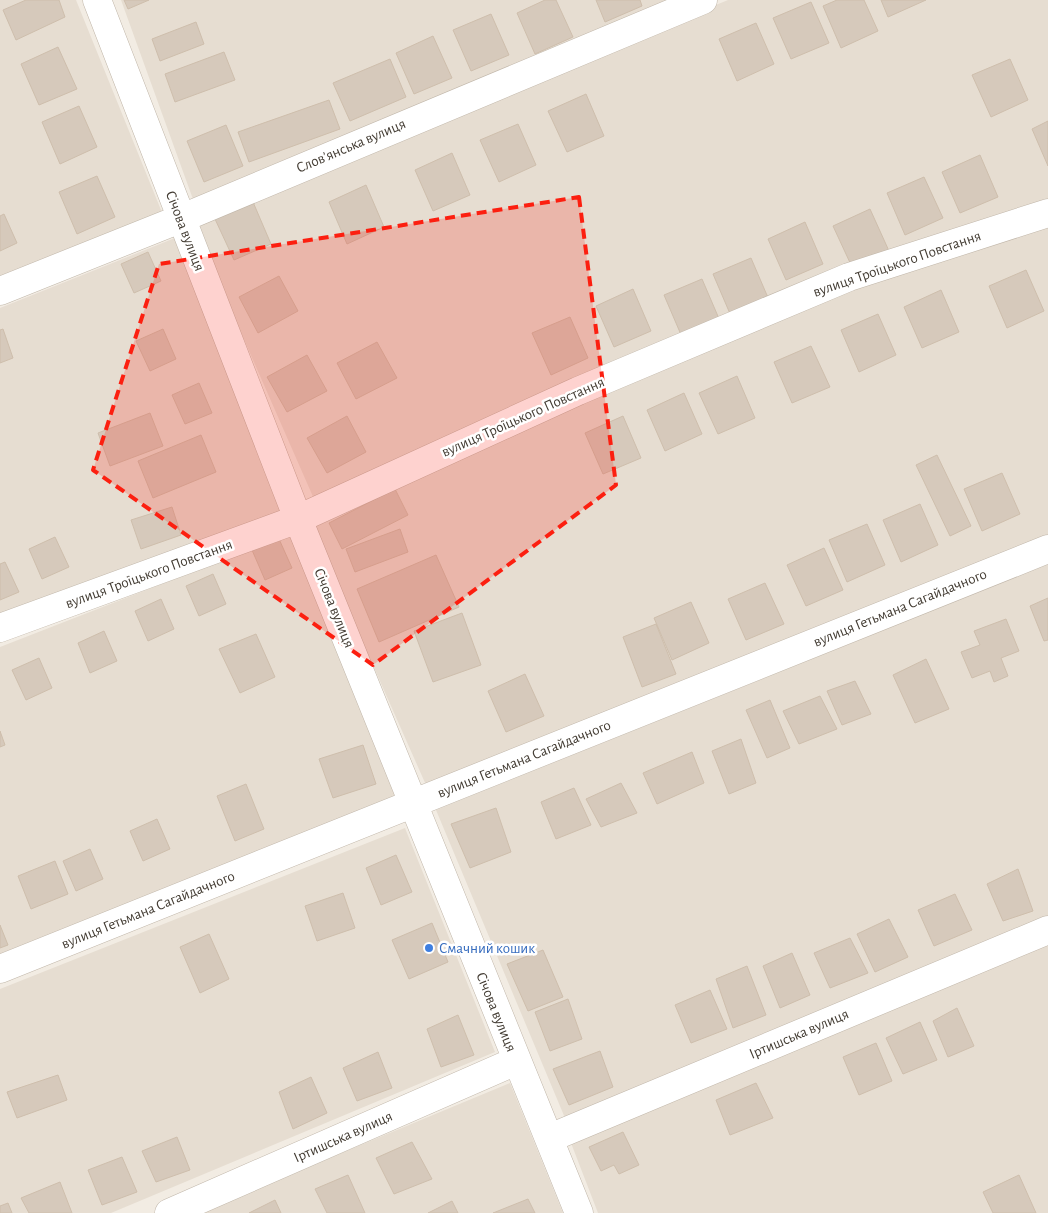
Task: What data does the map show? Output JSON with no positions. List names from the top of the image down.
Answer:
{
  "streets": {
    "street": [
      "Словʼянська вулиця",
      "Січова вулиця",
      "вулиця Троїцького Повстання",
      "вулиця Гетьмана Сагайдачного",
      "Іртишська вулиця"
    ]
  },
  "crossings": [
    ["Словʼянська вулиця", "Січова вулиця"],
    ["Січова вулиця", "вулиця Троїцького Повстання"],
    ["Січова вулиця", "вулиця Гетьмана Сагайдачного"],
    ["Січова вулиця", "Іртишська вулиця"]
  ],
  "places": ["Смачний кошик"]
}
